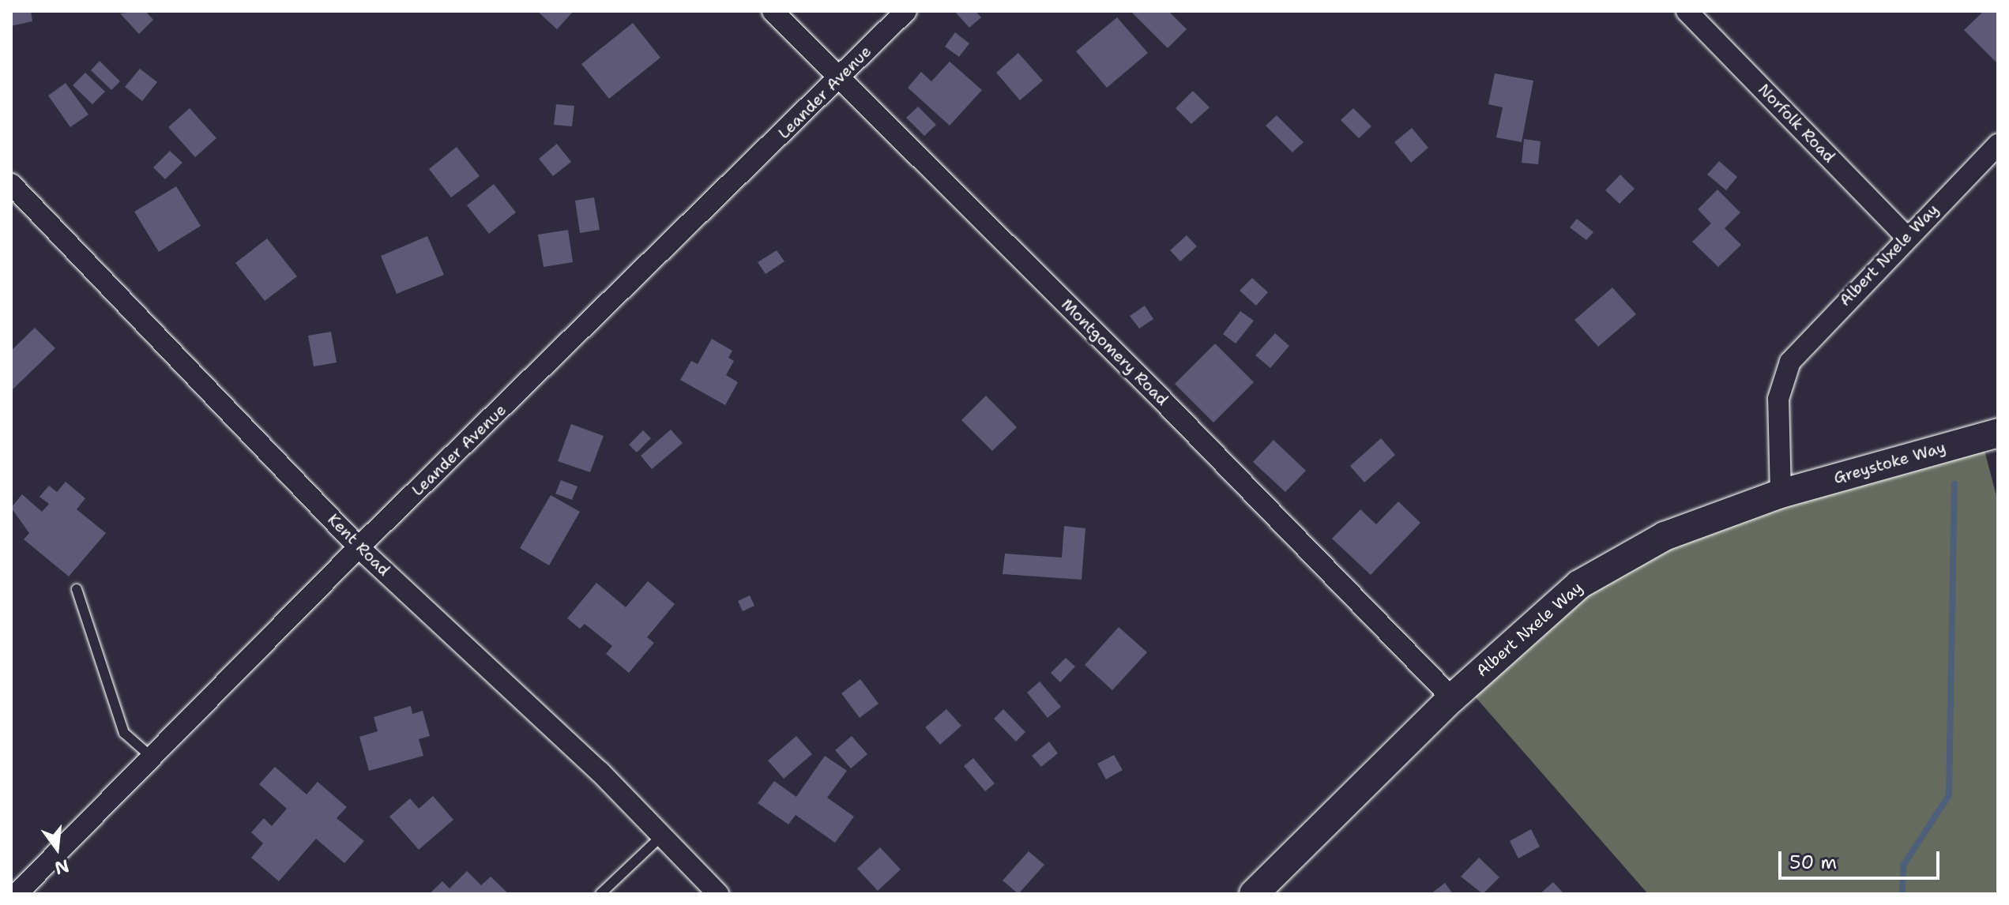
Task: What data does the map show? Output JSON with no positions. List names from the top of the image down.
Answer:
{
  "streets": {
    "main road": ["Albert Nxele Way", "Greystoke Way"],
    "street": [
      "Leander Avenue",
      "Norfolk Road",
      "Montgomery Road",
      "Kent Road"
    ]
  },
  "crossings": [
    ["Leander Avenue", "Montgomery Road"],
    ["Leander Avenue", "Kent Road"],
    ["Norfolk Road", "Albert Nxele Way"],
    ["Albert Nxele Way", "Montgomery Road"],
    ["Albert Nxele Way", "Greystoke Way"]
  ],
  "scale_bar": "50 m",
  "north": "bottom"
}
